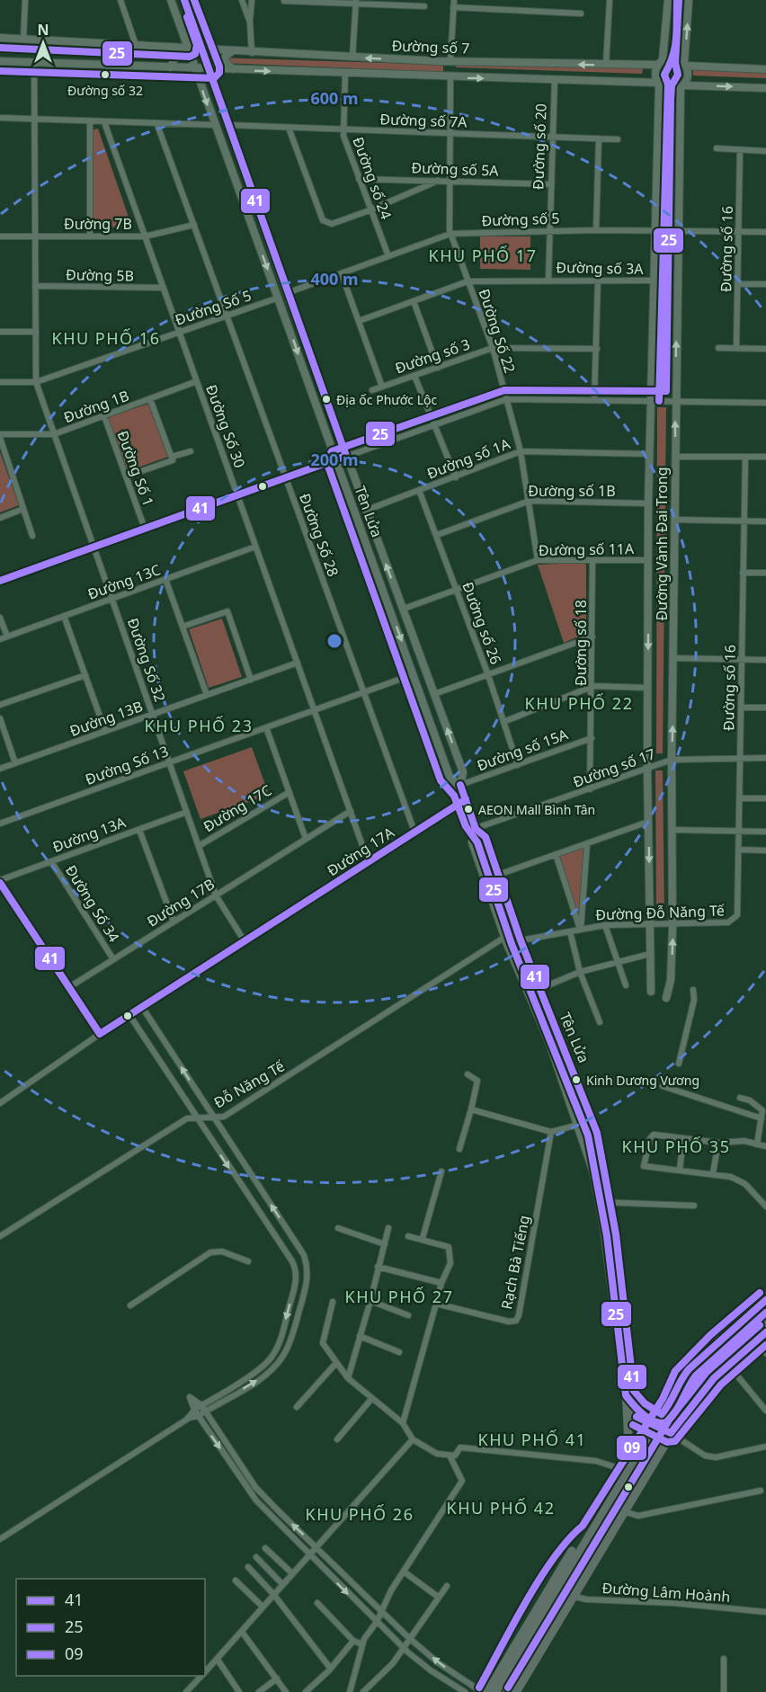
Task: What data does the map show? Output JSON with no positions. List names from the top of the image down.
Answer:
{
  "streets": {
    "main road": ["Đường số 7", "Tên Lửa", "Đường Vành Đai Trong"],
    "street": [
      "Đường số 7A",
      "Đường số 20",
      "Đường số 5A",
      "Đường số 24",
      "Đường số 5",
      "Đường 7B",
      "Đường số 16",
      "Đường số 3A",
      "Đường 5B",
      "Đường Số 5",
      "Đường Số 22",
      "Đường số 3",
      "Đường 1B",
      "Đường Số 30",
      "Đường số 1A",
      "Đường Số 1",
      "Đường số 1B",
      "Đường Số 28",
      "Đường số 11A",
      "Đường 13C",
      "Đường số 26",
      "Đường số 18",
      "Đường Số 32",
      "Đường 13B",
      "Đường số 15A",
      "Đường Số 13",
      "Đường số 17",
      "Đường 17C",
      "Đường 13A",
      "Đường 17A",
      "Đường 17B",
      "Đường Số 34",
      "Đường Đỗ Năng Tế",
      "Đỗ Năng Tế",
      "Rạch Bà Tiếng",
      "Đường Lâm Hoành"
    ]
  },
  "crossings": [
    ["Đường số 7", "Đường số 20"],
    ["Đường số 7", "Đường số 24"],
    ["Đường số 7", "Đường Số 22"],
    ["Đường số 7", "Tên Lửa"],
    ["Đường số 7", "Đường Vành Đai Trong"],
    ["Đường số 7A", "Đường số 20"],
    ["Đường số 7A", "Đường số 24"],
    ["Đường số 7A", "Đường Số 22"],
    ["Đường số 7A", "Tên Lửa"],
    ["Đường số 20", "Đường số 5A"],
    ["Đường số 20", "Đường số 5"],
    ["Đường số 20", "Đường số 3A"],
    ["Đường số 5A", "Đường số 24"],
    ["Đường số 5A", "Đường Số 22"],
    ["Đường số 24", "Đường số 5"],
    ["Đường số 5", "Đường số 16"],
    ["Đường số 5", "Đường Số 22"],
    ["Đường số 5", "Tên Lửa"],
    ["Đường số 5", "Đường Vành Đai Trong"],
    ["Đường 7B", "Đường Số 30"],
    ["Đường 7B", "Đường Số 28"],
    ["Đường số 16", "Đường số 17"],
    ["Đường số 16", "Đường Đỗ Năng Tế"],
    ["Đường số 3A", "Đường Số 22"],
    ["Đường số 3A", "Đường Vành Đai Trong"],
    ["Đường 5B", "Đường Số 30"],
    ["Đường Số 5", "Đường Số 30"],
    ["Đường Số 5", "Tên Lửa"],
    ["Đường Số 5", "Đường Số 28"],
    ["Đường Số 5", "Đường Số 32"],
    ["Đường Số 22", "Đường số 3"],
    ["Đường Số 22", "Đường số 1A"],
    ["Đường Số 22", "Đường số 1B"],
    ["Đường Số 22", "Đường số 11A"],
    ["Đường 1B", "Đường Số 30"],
    ["Đường 1B", "Đường Số 1"],
    ["Đường 1B", "Đường Số 32"],
    ["Đường Số 30", "Đường Số 1"],
    ["Đường Số 30", "Đường 13C"],
    ["Đường Số 30", "Đường 13B"],
    ["Đường Số 30", "Đường Số 13"],
    ["Đường Số 30", "Đường 17A"],
    ["Đường Số 30", "Đường 17B"],
    ["Đường số 1A", "Tên Lửa"],
    ["Đường số 1A", "Đường Vành Đai Trong"],
    ["Đường số 1A", "Đường số 26"],
    ["Đường Số 1", "Tên Lửa"],
    ["Đường Số 1", "Đường Số 28"],
    ["Đường Số 1", "Đường Số 32"],
    ["Đường số 1B", "Đường Vành Đai Trong"],
    ["Đường số 1B", "Đường số 26"],
    ["Tên Lửa", "Đường số 11A"],
    ["Tên Lửa", "Đường số 15A"],
    ["Tên Lửa", "Đường Số 13"],
    ["Tên Lửa", "Đường số 17"],
    ["Tên Lửa", "Đường 17A"],
    ["Tên Lửa", "Đường Đỗ Năng Tế"],
    ["Tên Lửa", "Đỗ Năng Tế"],
    ["Đường Số 28", "Đường Số 13"],
    ["Đường Số 28", "Đường 17A"],
    ["Đường Vành Đai Trong", "Đường số 11A"],
    ["Đường Vành Đai Trong", "Đường số 17"],
    ["Đường Vành Đai Trong", "Đường Đỗ Năng Tế"],
    ["Đường số 11A", "Đường số 26"],
    ["Đường số 11A", "Đường số 18"],
    ["Đường 13C", "Đường Số 32"],
    ["Đường số 26", "Đường số 15A"],
    ["Đường số 18", "Đường số 15A"],
    ["Đường số 18", "Đường số 17"],
    ["Đường Số 32", "Đường 13B"],
    ["Đường Số 32", "Đường Số 13"],
    ["Đường Số 32", "Đường 17C"],
    ["Đường Số 32", "Đường 13A"],
    ["Đường Số 32", "Đường 17A"],
    ["Đường Số 32", "Đường 17B"],
    ["Đường 13A", "Đường Số 34"],
    ["Đường 17B", "Đường Số 34"]
  ],
  "districts": [
    "KHU PHỐ 17",
    "KHU PHỐ 16",
    "KHU PHỐ 22",
    "KHU PHỐ 23",
    "KHU PHỐ 35",
    "KHU PHỐ 27",
    "KHU PHỐ 41",
    "KHU PHỐ 42",
    "KHU PHỐ 26"
  ],
  "places": [
    "Đường số 32",
    "Địa ốc Phước Lộc",
    "AEON Mall Bình Tân",
    "Kinh Dương Vương"
  ],
  "lines": ["transit line 41", "transit line 25", "transit line 09"],
  "legend": ["41", "25", "09"],
  "north": "top",
  "rings": ["600 m", "400 m", "200 m"]
}
